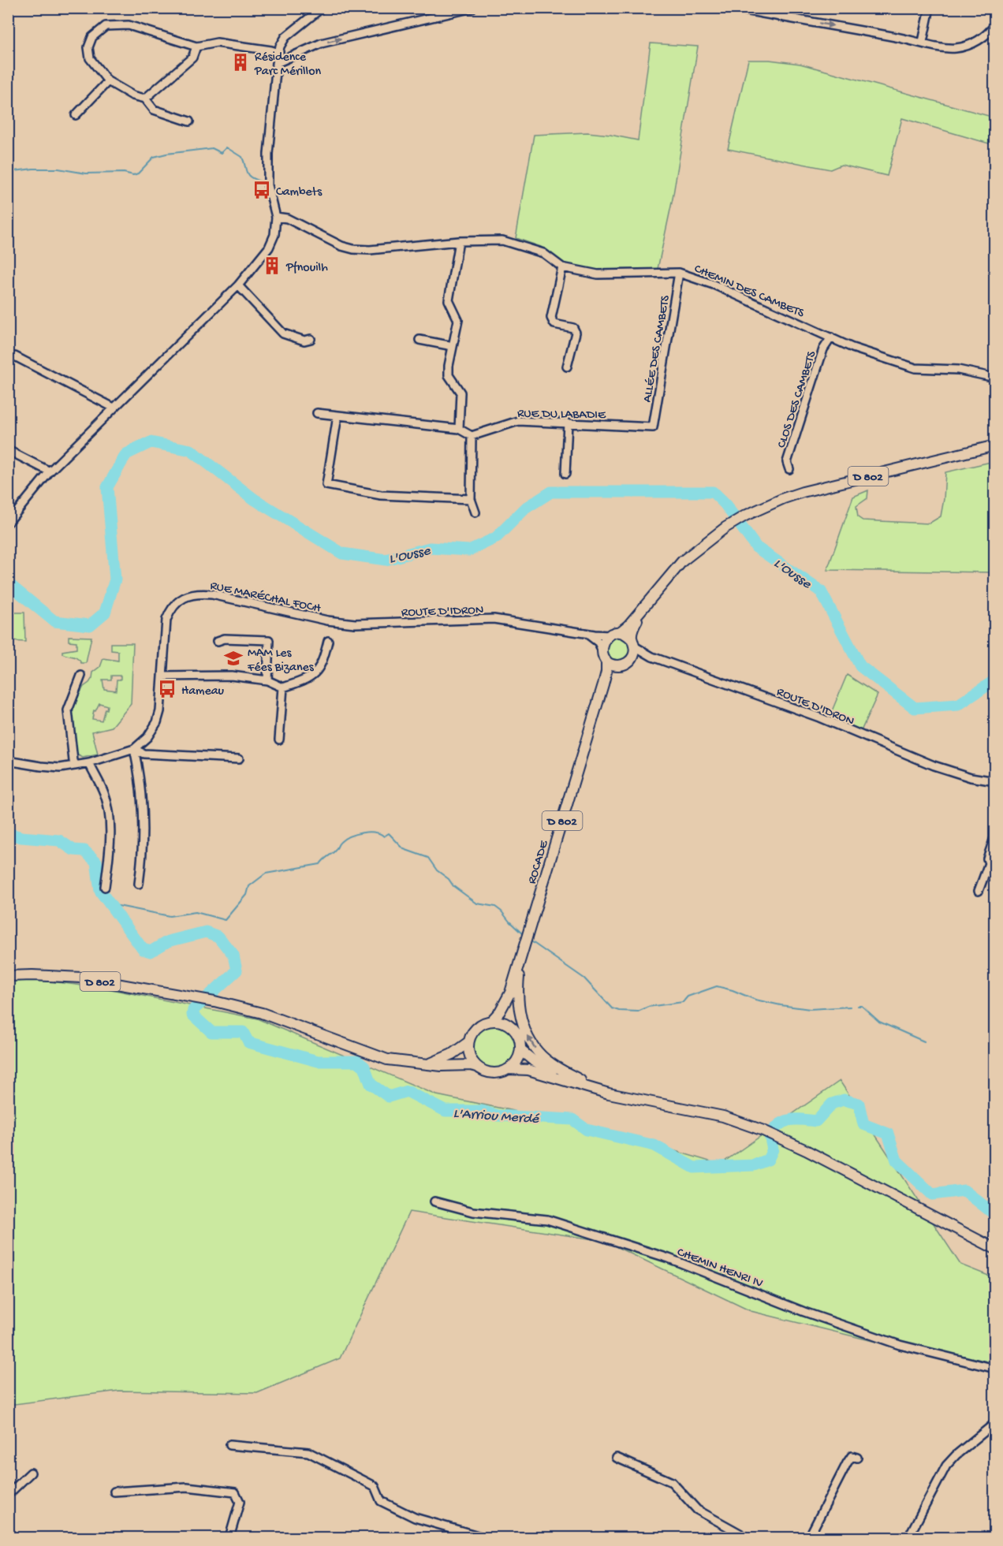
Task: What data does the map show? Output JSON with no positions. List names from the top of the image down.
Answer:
{
  "streets": {
    "main road": ["D 802", "ROCADE"],
    "street": [
      "CHEMIN DES CAMBETS",
      "ALLÉE DES CAMBETS",
      "CLOS DES CAMBETS",
      "RUE DU LABADIE",
      "RUE MARÉCHAL FOCH",
      "ROUTE D'IDRON",
      "CHEMIN HENRI IV"
    ]
  },
  "crossings": [
    ["CHEMIN DES CAMBETS", "ALLÉE DES CAMBETS"],
    ["CHEMIN DES CAMBETS", "CLOS DES CAMBETS"],
    ["ALLÉE DES CAMBETS", "RUE DU LABADIE"],
    ["D 802", "ROUTE D'IDRON"],
    ["D 802", "ROCADE"],
    ["RUE MARÉCHAL FOCH", "ROUTE D'IDRON"]
  ],
  "water": ["L'Ousse", "L'Arriou Merdé"],
  "places": {
    "building": ["Résidence Parc Mérillon", "Pfnouilh"],
    "bus stop": ["Cambets", "Hameau"],
    "school or university": ["MAM Les Fées Bizanes"]
  }
}
